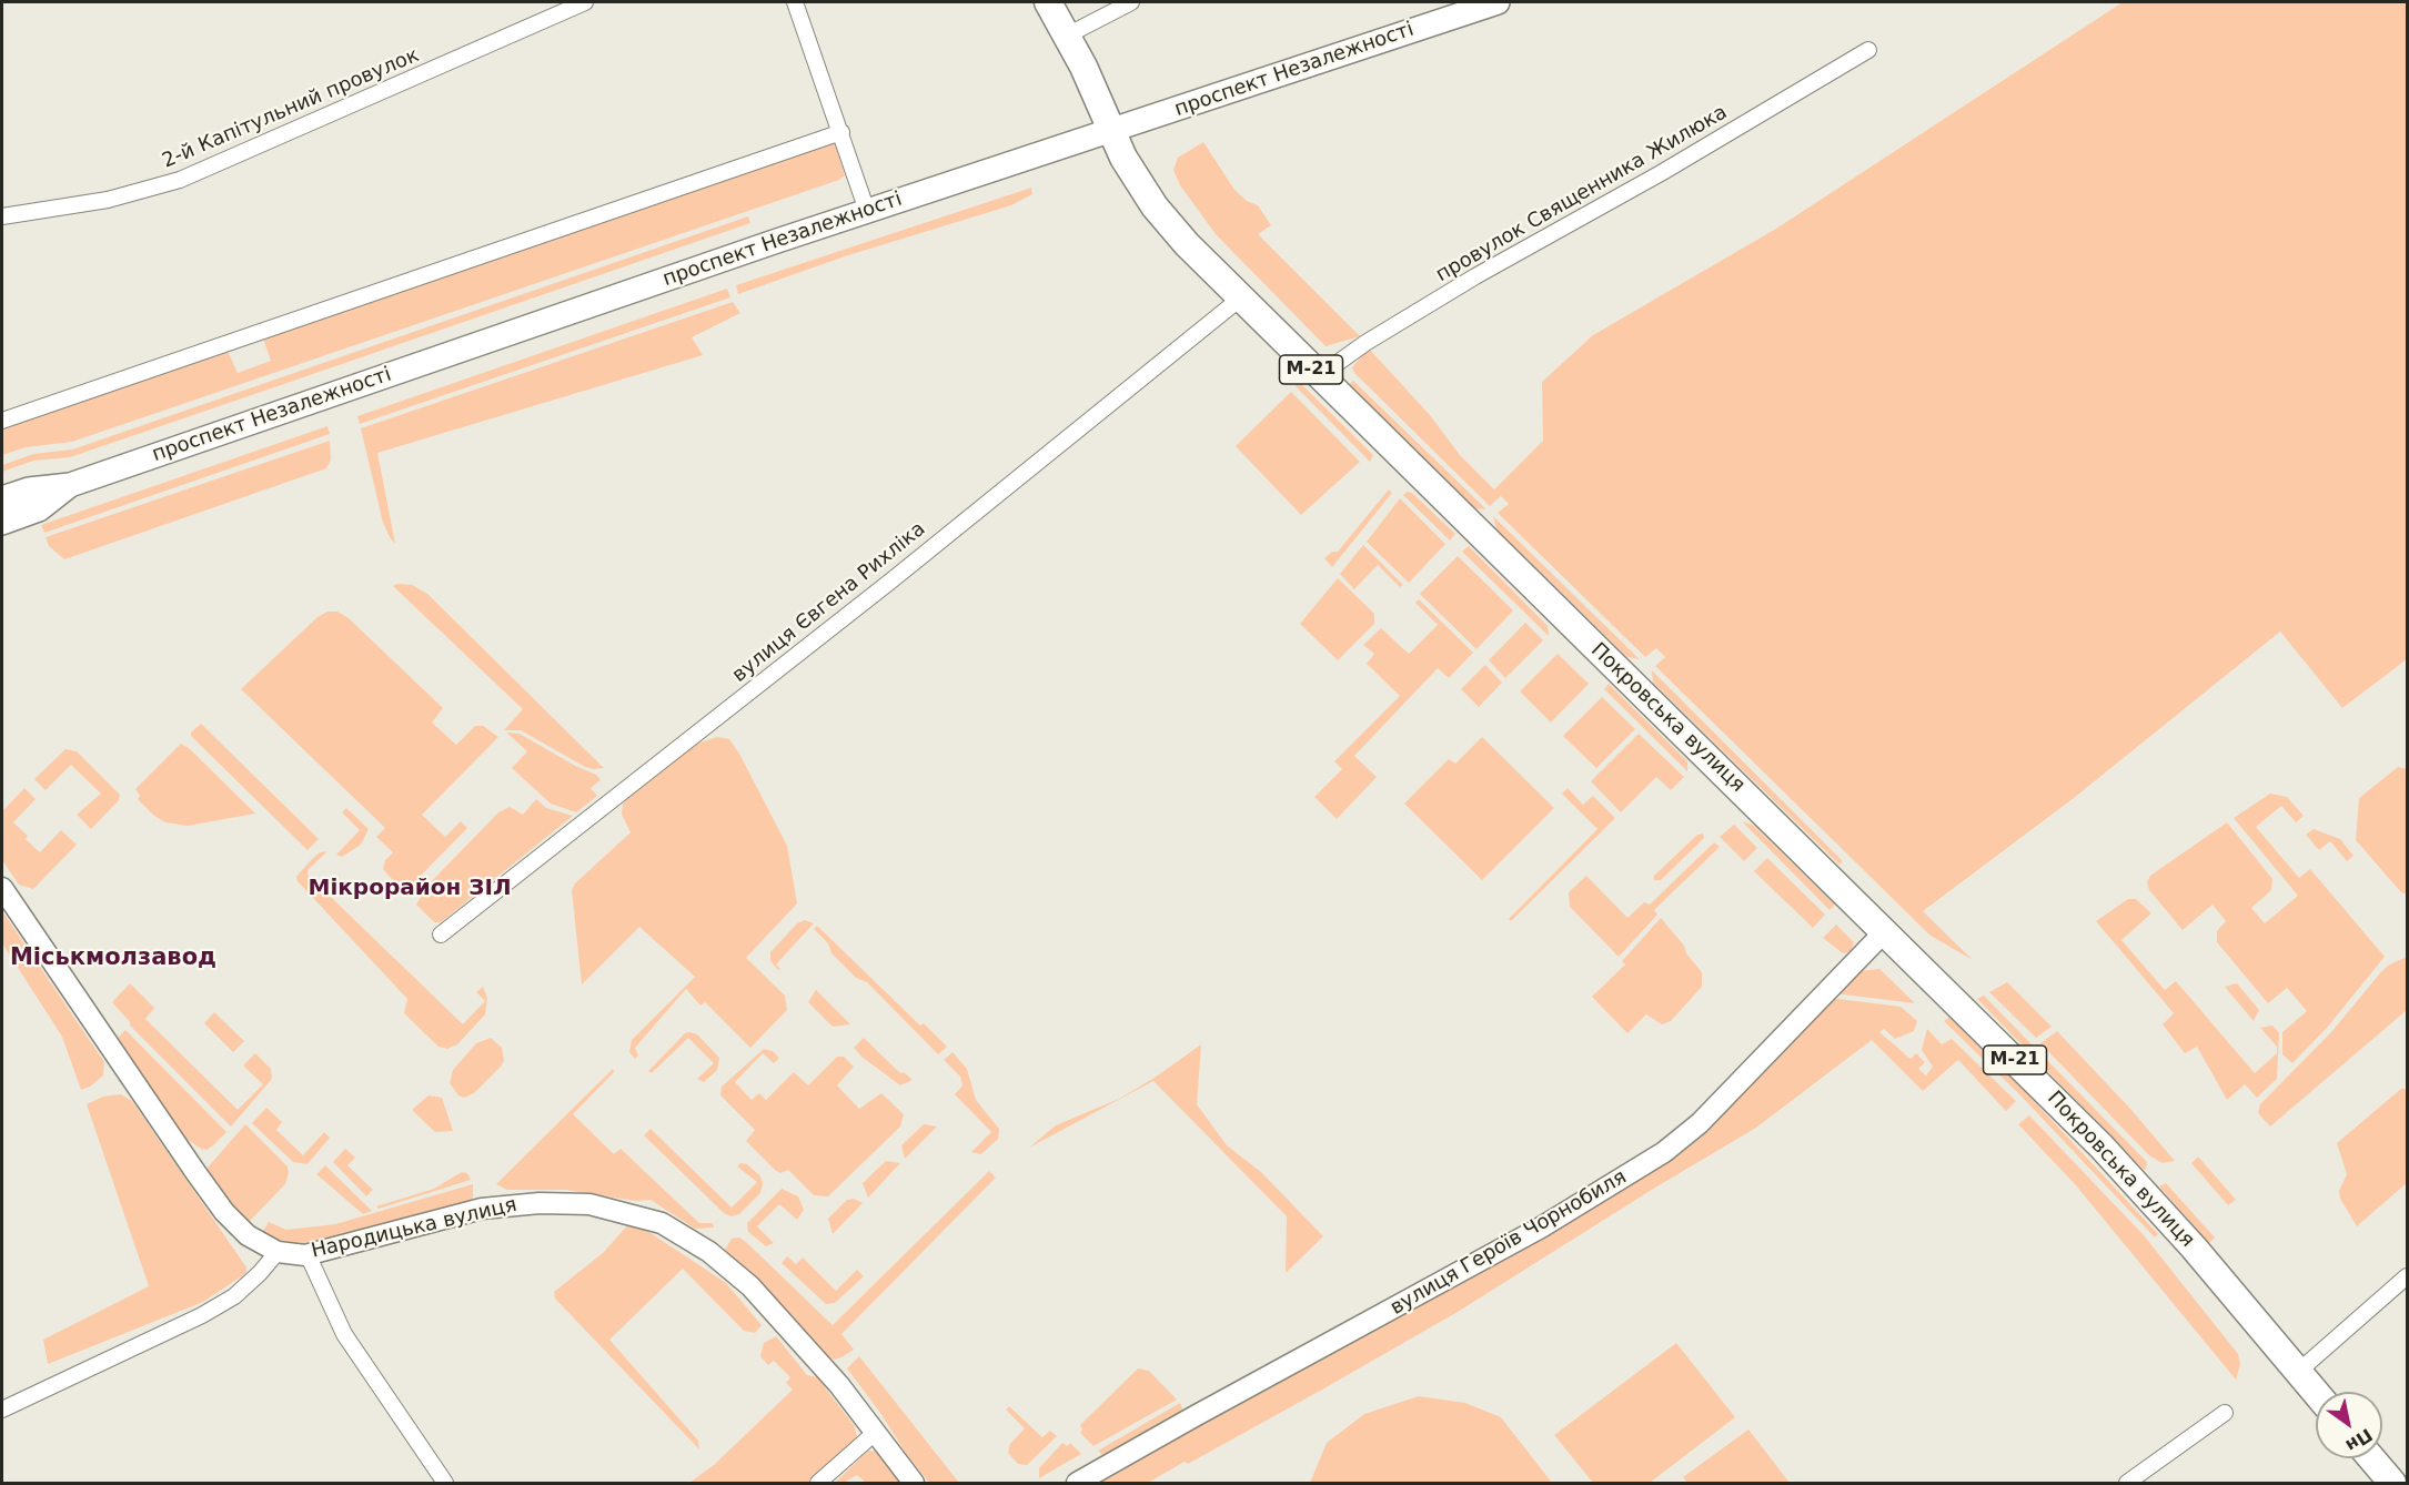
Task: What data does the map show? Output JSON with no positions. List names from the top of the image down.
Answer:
{
  "streets": {
    "highway": ["М-21", "Покровська вулиця"],
    "main road": ["проспект Незалежності"],
    "street": [
      "2-й Капітульний провулок",
      "провулок Священника Жилюка",
      "вулиця Євгена Рихліка",
      "Народицька вулиця",
      "вулиця Героїв Чорнобиля"
    ]
  },
  "crossings": [
    ["проспект Незалежності", "Покровська вулиця"],
    ["провулок Священника Жилюка", "Покровська вулиця"],
    ["вулиця Євгена Рихліка", "Покровська вулиця"],
    ["Покровська вулиця", "вулиця Героїв Чорнобиля"]
  ],
  "districts": ["Мікрорайон ЗІЛ", "Міськмолзавод"],
  "north": "bottom right"
}
